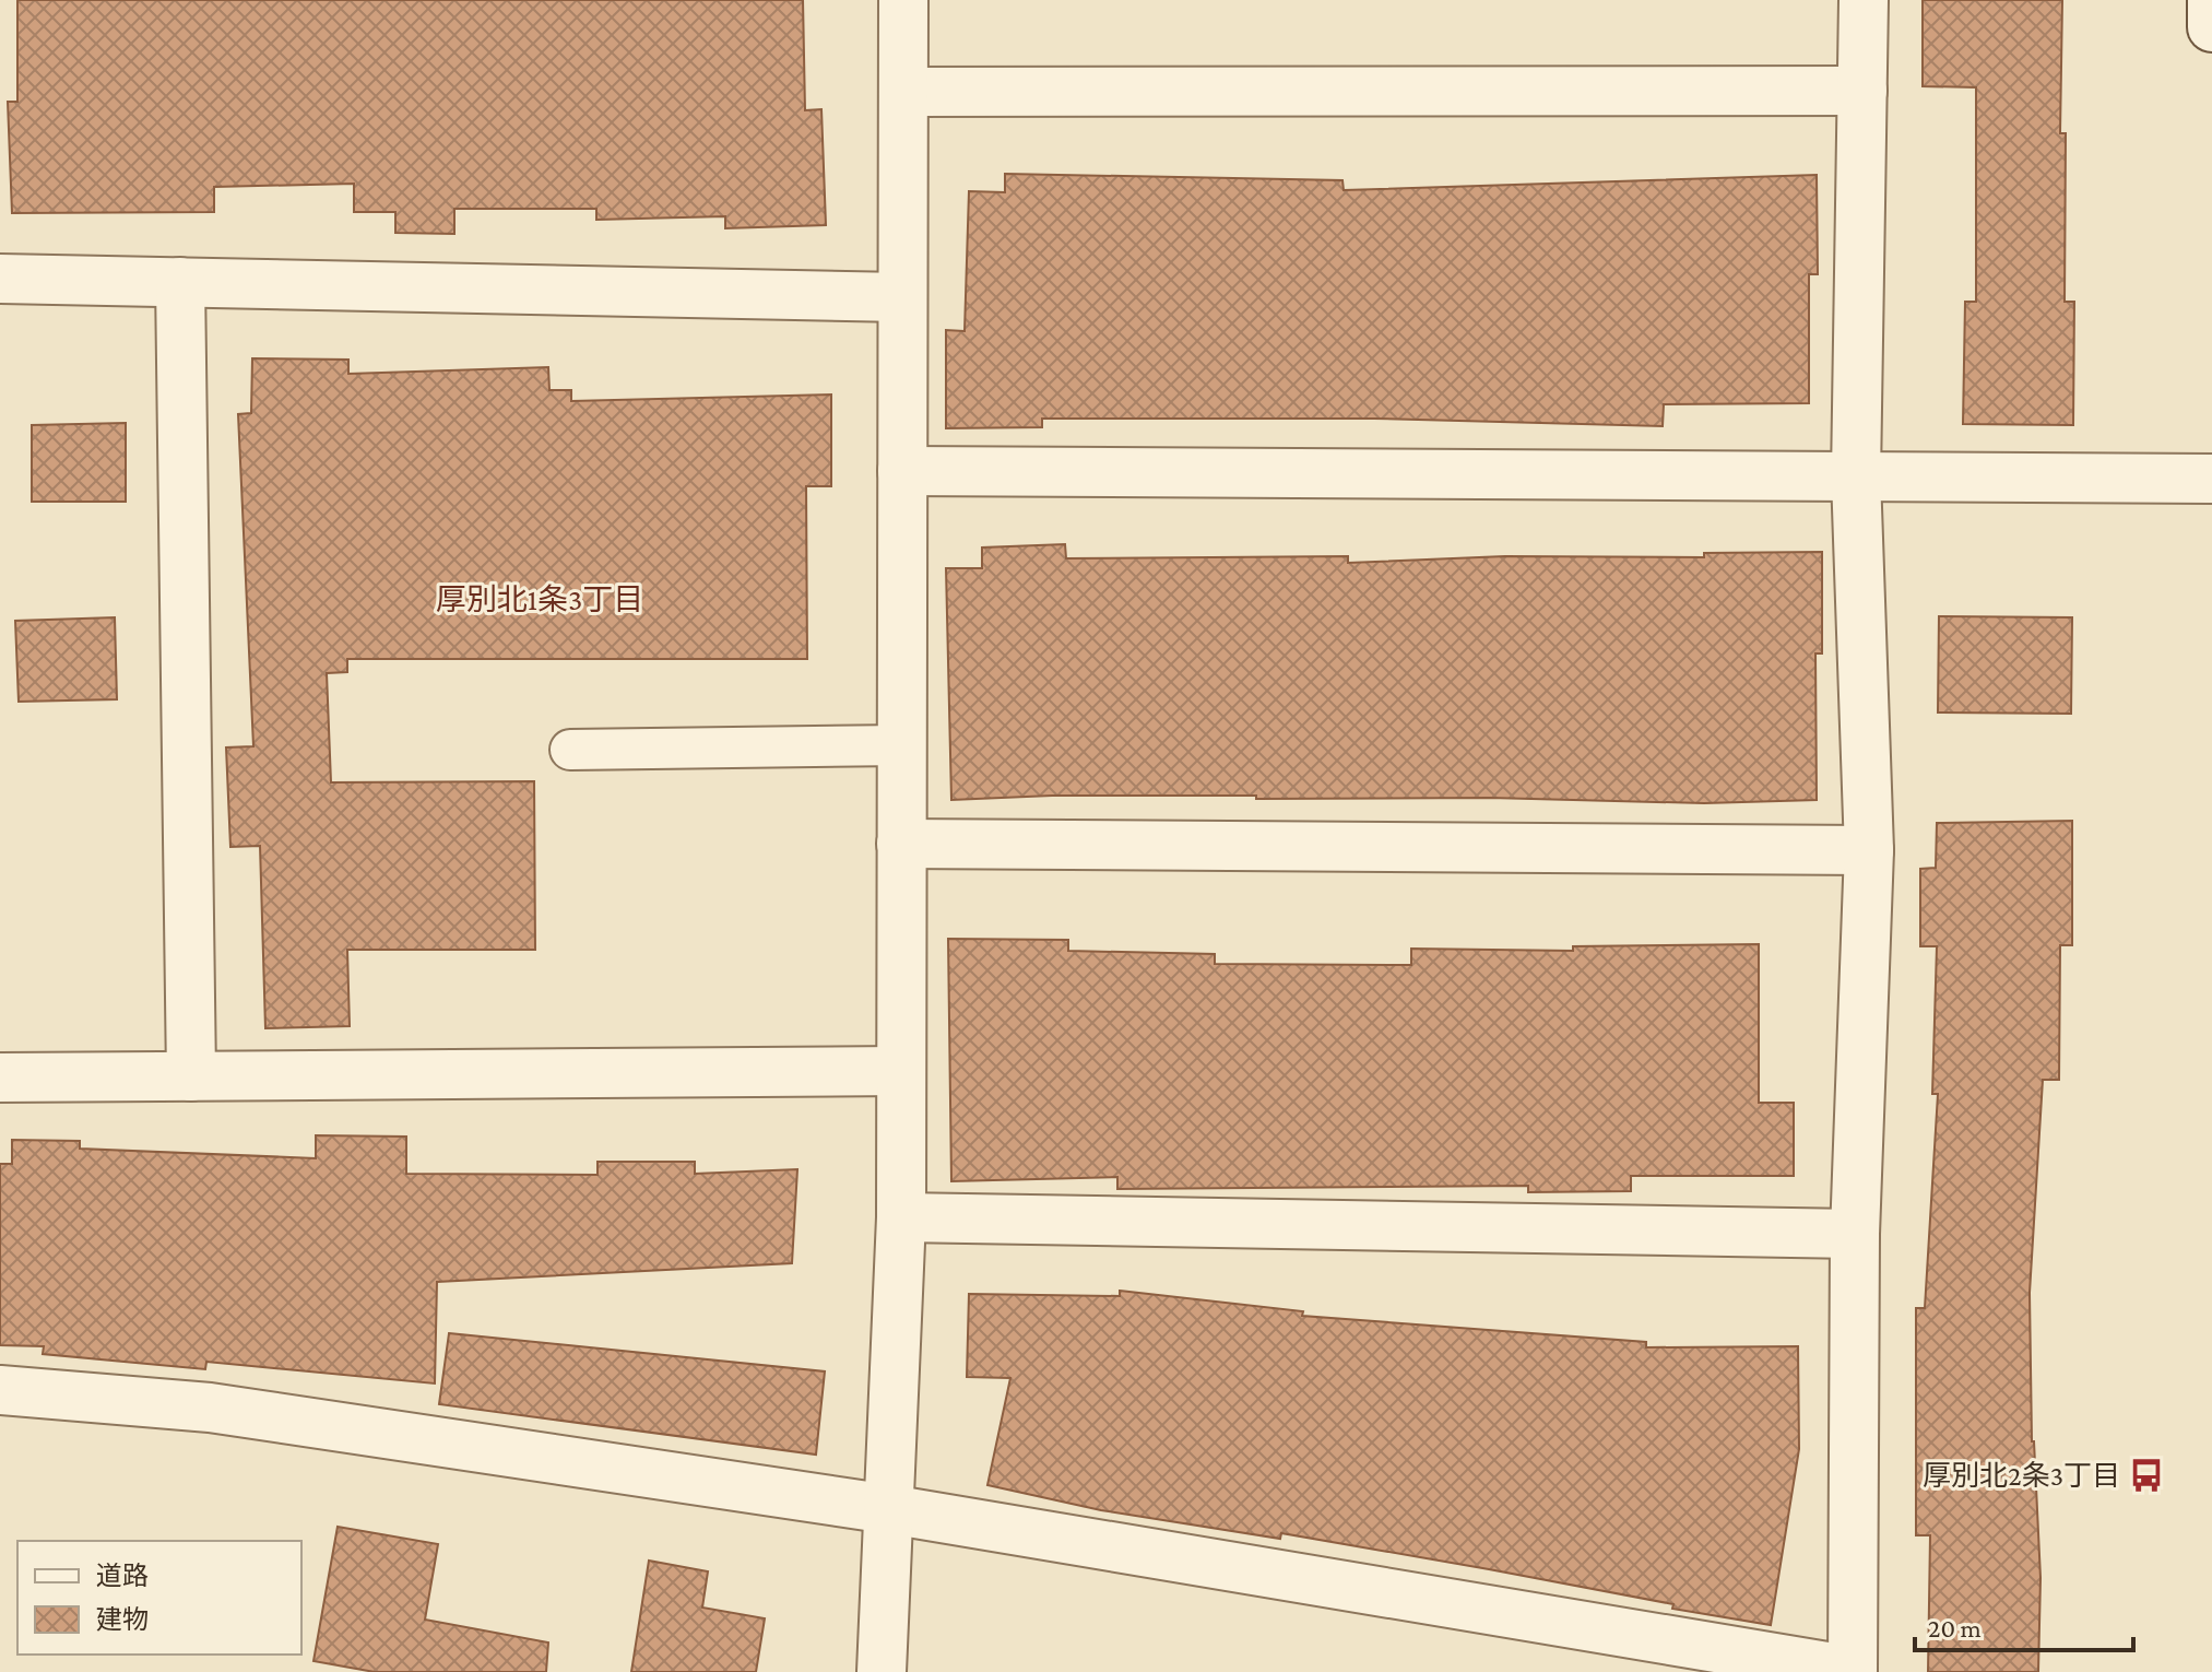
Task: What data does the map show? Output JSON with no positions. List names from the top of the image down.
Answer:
{
  "districts": ["厚別北1条3丁目"],
  "places": {
    "bus stop": ["厚別北2条3丁目"]
  },
  "legend": ["道路", "建物"],
  "scale_bar": "20 m"
}
